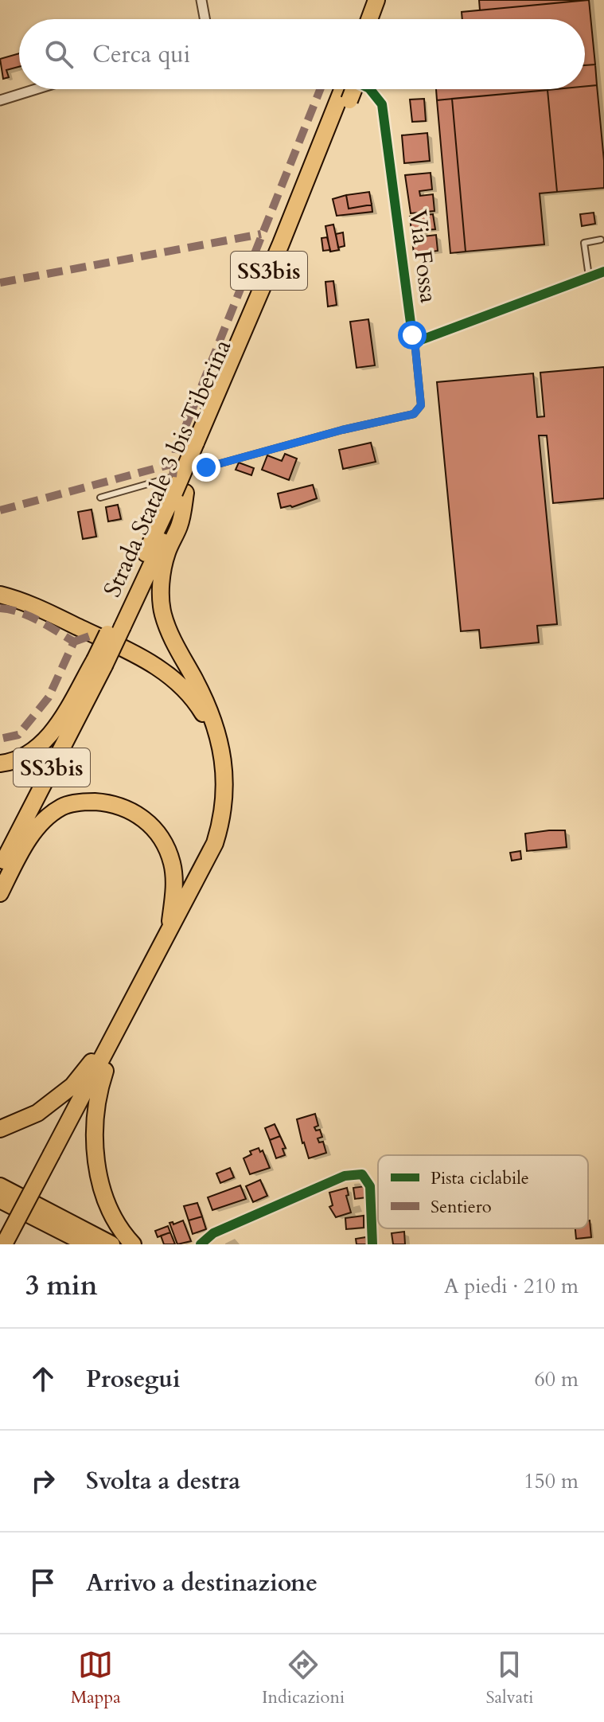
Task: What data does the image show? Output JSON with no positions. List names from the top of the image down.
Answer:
{
  "streets": {
    "highway": ["SS3bis", "Strada Statale 3 bis Tiberina"],
    "street": ["Via Fossa"]
  },
  "legend": ["Pista ciclabile", "Sentiero"],
  "page": {
    "search": "Cerca qui",
    "heading": ["3 min", "A piedi · 210 m"],
    "list": [
      ["Prosegui", "60 m"],
      ["Svolta a destra", "150 m"],
      "Arrivo a destinazione"
    ],
    "nav": ["Mappa", "Indicazioni", "Salvati"]
  }
}
